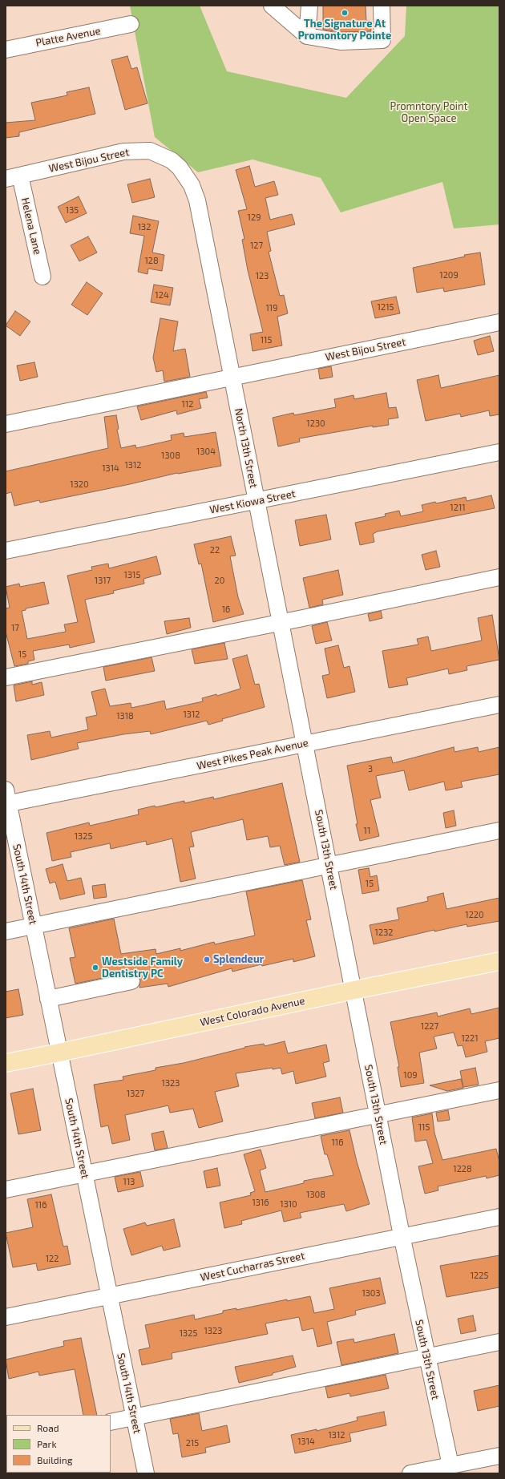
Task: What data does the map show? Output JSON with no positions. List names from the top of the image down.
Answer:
{
  "streets": {
    "main road": ["West Colorado Avenue"],
    "street": [
      "Platte Avenue",
      "West Bijou Street",
      "Helena Lane",
      "North 13th Street",
      "West Kiowa Street",
      "West Pikes Peak Avenue",
      "South 13th Street",
      "South 14th Street",
      "West Cucharras Street"
    ]
  },
  "crossings": [
    ["West Bijou Street", "Helena Lane"],
    ["West Bijou Street", "North 13th Street"],
    ["North 13th Street", "West Kiowa Street"],
    ["North 13th Street", "West Pikes Peak Avenue"],
    ["North 13th Street", "South 13th Street"],
    ["West Pikes Peak Avenue", "South 13th Street"],
    ["West Pikes Peak Avenue", "South 14th Street"],
    ["South 13th Street", "West Colorado Avenue"],
    ["South 13th Street", "West Cucharras Street"],
    ["South 14th Street", "West Colorado Avenue"],
    ["South 14th Street", "West Cucharras Street"]
  ],
  "parks": ["Promntory Point Open Space"],
  "places": ["The Signature At Promontory Pointe", "Splendeur", "Westside Family Dentistry PC"],
  "house_numbers": [
    "135",
    "129",
    "132",
    "127",
    "128",
    "1209",
    "123",
    "124",
    "1215",
    "119",
    "115",
    "112",
    "1230",
    "1304",
    "1308",
    "1312",
    "1314",
    "1320",
    "1211",
    "22",
    "1315",
    "1317",
    "20",
    "16",
    "17",
    "15",
    "1312",
    "1318",
    "3",
    "11",
    "1325",
    "15",
    "1220",
    "1232",
    "1227",
    "1221",
    "109",
    "1323",
    "1327",
    "115",
    "116",
    "1228",
    "113",
    "1308",
    "1316",
    "1310",
    "116",
    "122",
    "1225",
    "1303",
    "1323",
    "1325",
    "1312",
    "1314",
    "215"
  ],
  "legend": ["Road", "Park", "Building"]
}
